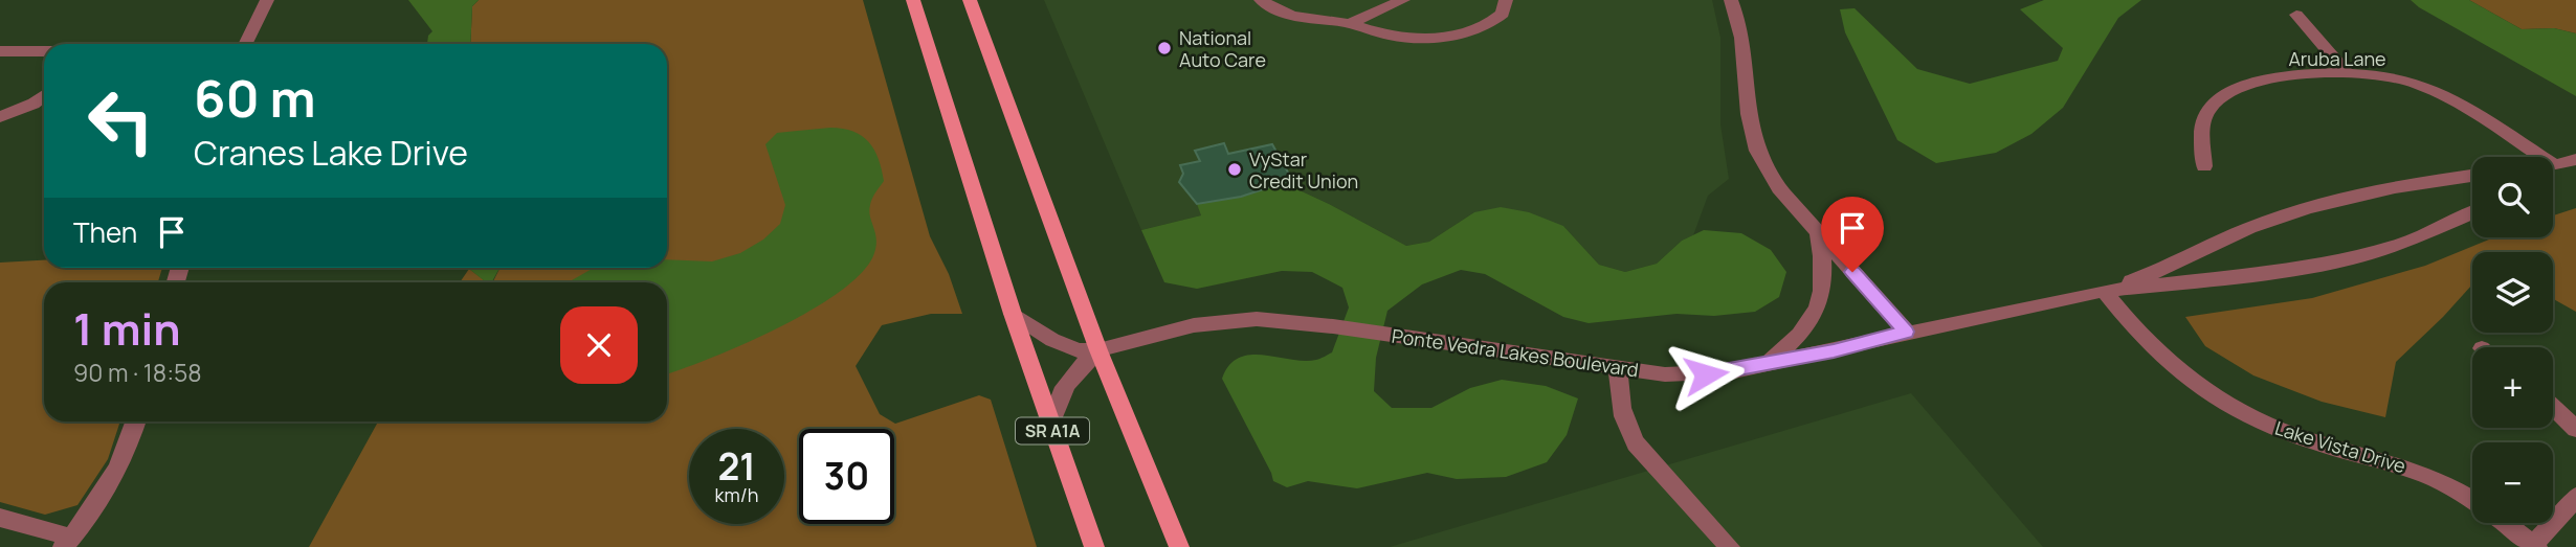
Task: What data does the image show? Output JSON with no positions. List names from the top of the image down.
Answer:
{
  "streets": {
    "main road": ["SR A1A"],
    "street": ["Aruba Lane", "Ponte Vedra Lakes Boulevard", "Lake Vista Drive"]
  },
  "crossings": [
    ["Ponte Vedra Lakes Boulevard", "SR A1A"],
    ["Ponte Vedra Lakes Boulevard", "Lake Vista Drive"]
  ],
  "places": ["National Auto Care", "VyStar Credit Union"],
  "page": {
    "turn": ["60 m", "Cranes Lake Drive"],
    "map_buttons": ["+", "−"],
    "then": "Then",
    "heading": ["1 min", "90 m · 18:58"],
    "speed": "21 km/h",
    "limit": "30"
  }
}
